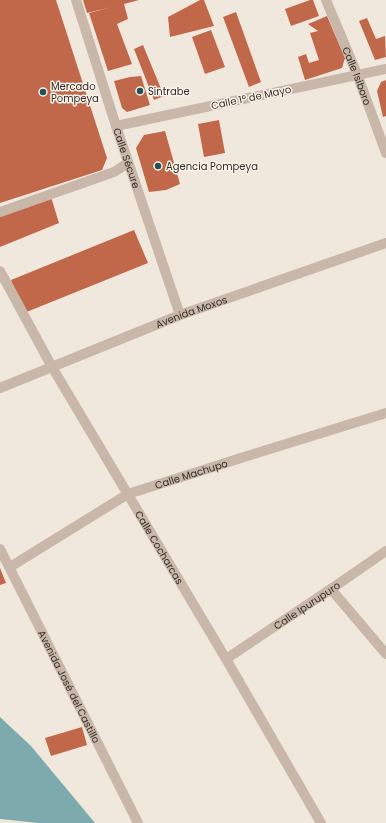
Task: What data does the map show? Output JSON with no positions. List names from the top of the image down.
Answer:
{
  "streets": {
    "street": [
      "Calle Isiboro",
      "Calle 1º de Mayo",
      "Calle Sécure",
      "Avenida Moxos",
      "Calle Machupo",
      "Calle Cocharcas",
      "Calle Ipurupuro",
      "Avenida José del Castillo"
    ]
  },
  "crossings": [
    ["Calle Isiboro", "Calle 1º de Mayo"],
    ["Calle 1º de Mayo", "Calle Sécure"],
    ["Calle Sécure", "Avenida Moxos"],
    ["Avenida Moxos", "Calle Cocharcas"],
    ["Calle Machupo", "Calle Cocharcas"],
    ["Calle Machupo", "Avenida José del Castillo"],
    ["Calle Cocharcas", "Calle Ipurupuro"]
  ],
  "places": ["Sintrabe", "Mercado Pompeya", "Agencia Pompeya"]
}
